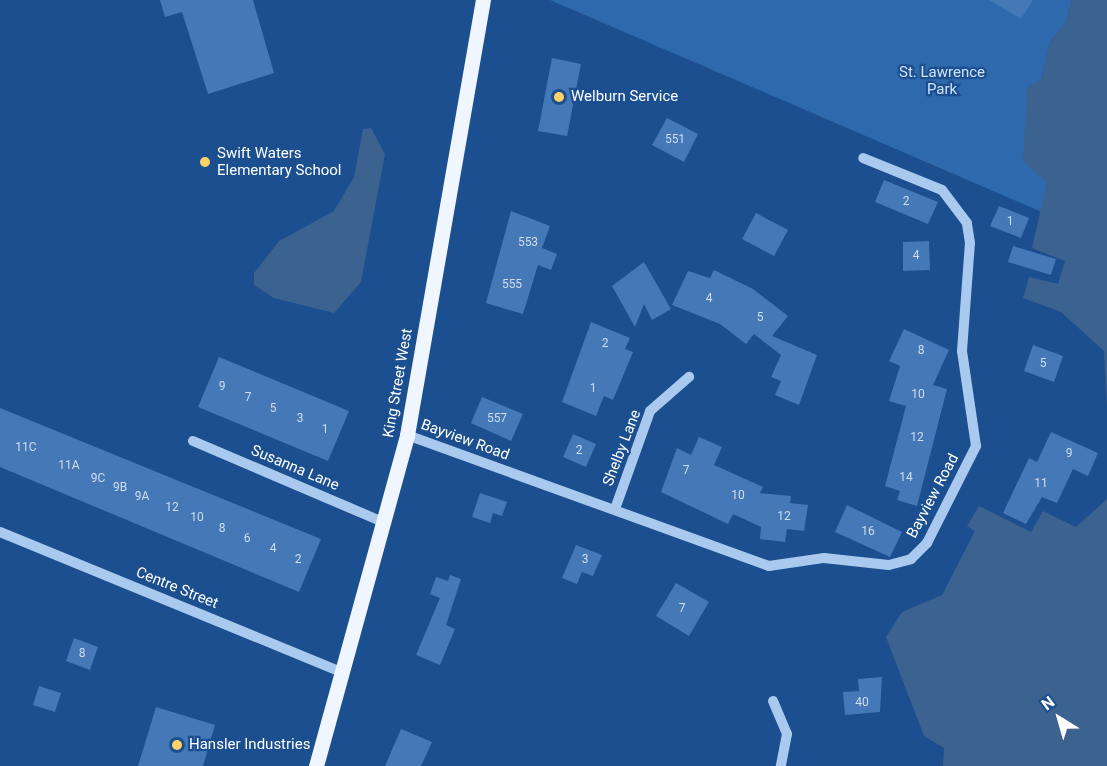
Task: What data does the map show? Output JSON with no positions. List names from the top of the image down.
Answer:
{
  "streets": {
    "main road": ["King Street West"],
    "street": [
      "Bayview Road",
      "Shelby Lane",
      "Susanna Lane",
      "Centre Street"
    ]
  },
  "crossings": [
    ["King Street West", "Bayview Road"],
    ["King Street West", "Susanna Lane"],
    ["King Street West", "Centre Street"],
    ["Bayview Road", "Shelby Lane"]
  ],
  "parks": ["St. Lawrence Park"],
  "places": ["Welburn Service", "Swift Waters Elementary School", "Hansler Industries"],
  "house_numbers": [
    "551",
    "2",
    "1",
    "553",
    "4",
    "555",
    "4",
    "5",
    "2",
    "8",
    "5",
    "9",
    "1",
    "10",
    "7",
    "5",
    "3",
    "557",
    "1",
    "12",
    "11C",
    "2",
    "9",
    "11A",
    "7",
    "14",
    "9C",
    "11",
    "9B",
    "10",
    "9A",
    "12",
    "12",
    "10",
    "8",
    "16",
    "6",
    "4",
    "2",
    "3",
    "7",
    "8",
    "40"
  ],
  "north": "top left"
}
